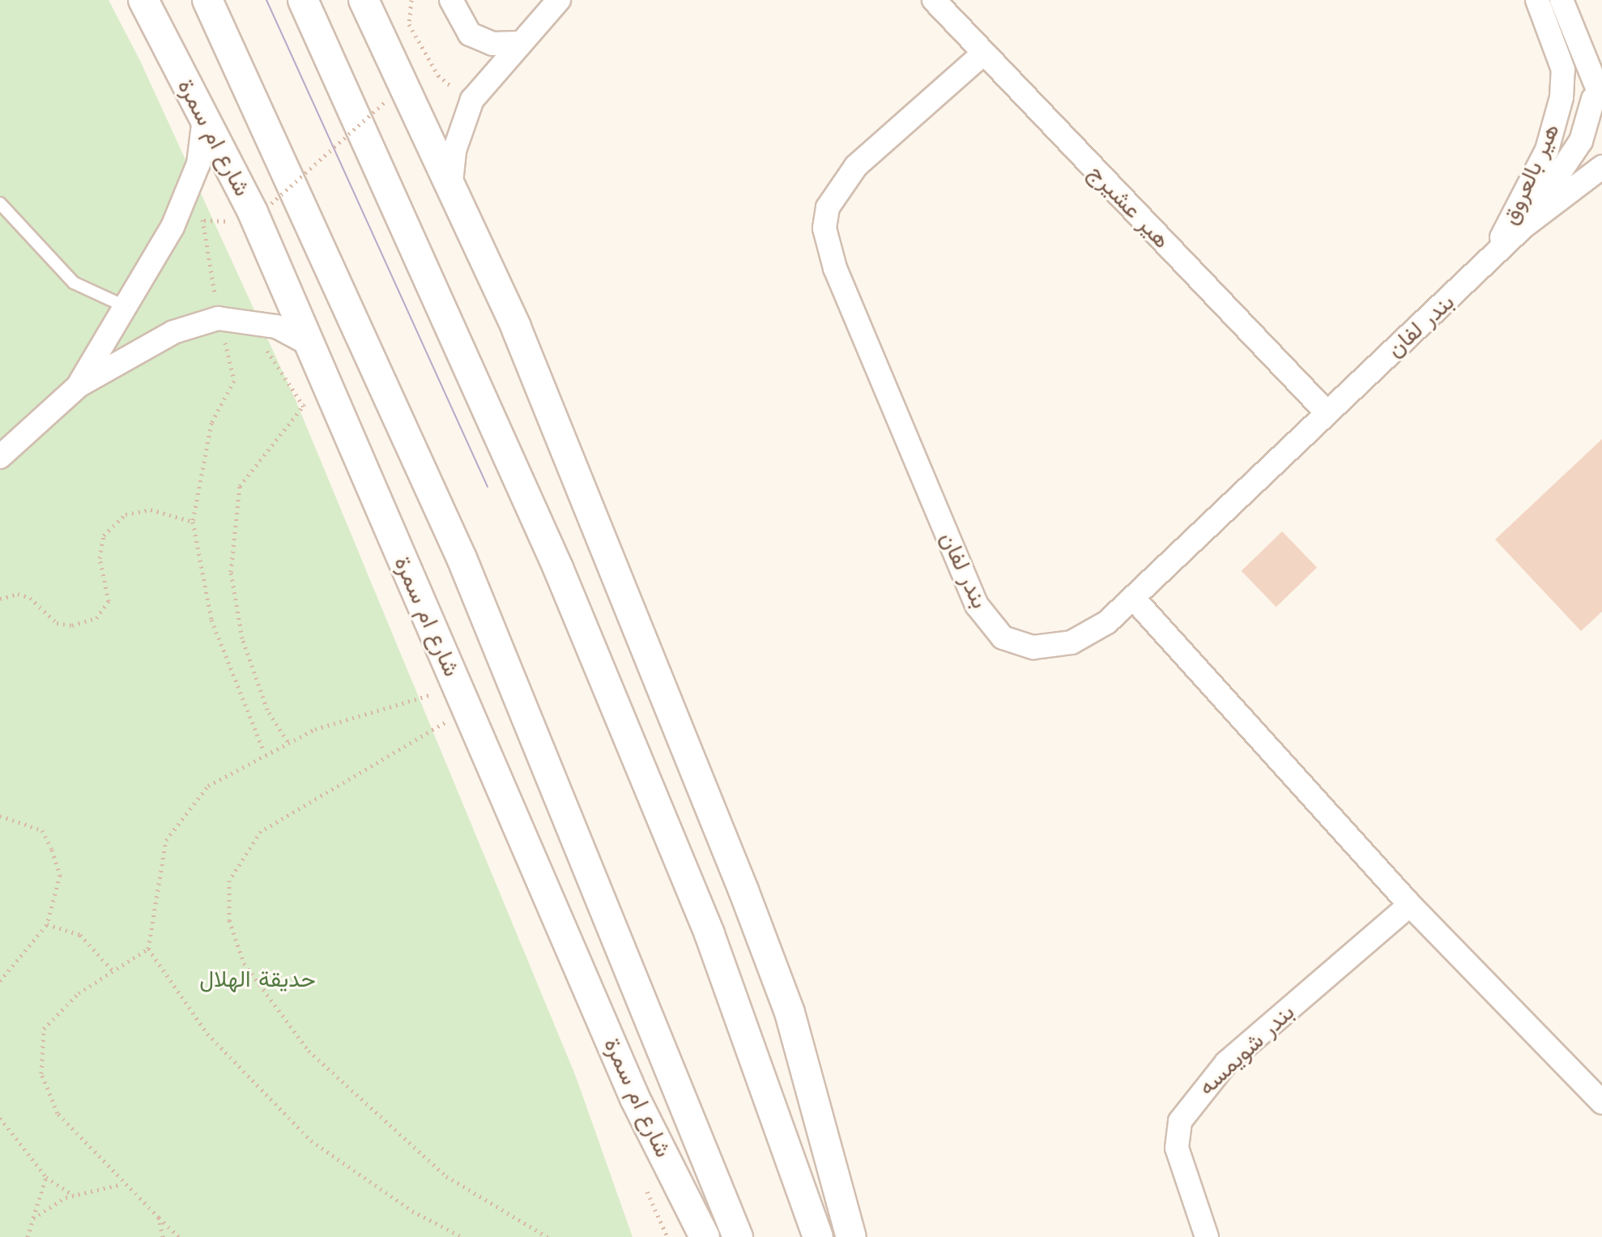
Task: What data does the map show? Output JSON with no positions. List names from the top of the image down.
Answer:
{
  "streets": {
    "street": [
      "شارع ام سمرة",
      "هير بالعروق",
      "هير عشيرج",
      "بندر لفان",
      "بندر شويمسه"
    ]
  },
  "crossings": [
    ["هير بالعروق", "بندر لفان"],
    ["هير عشيرج", "بندر لفان"]
  ],
  "parks": ["حديقة الهلال"]
}
